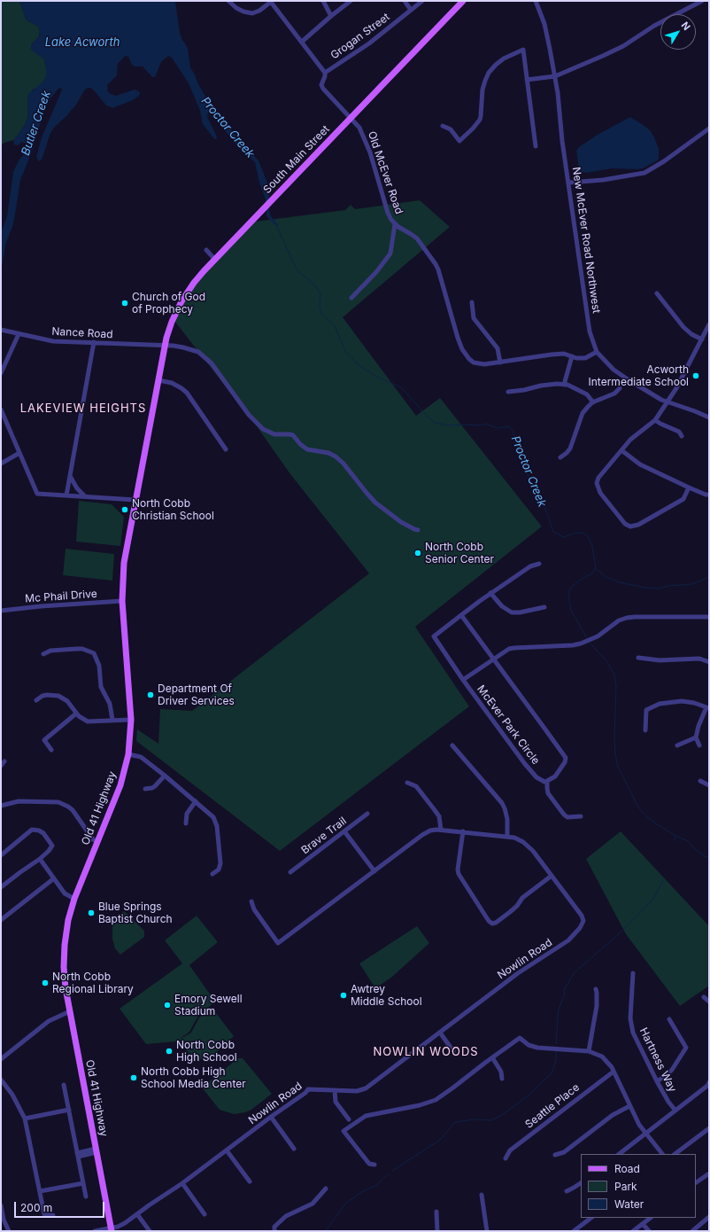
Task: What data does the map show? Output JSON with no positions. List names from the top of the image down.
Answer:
{
  "streets": {
    "main road": ["South Main Street", "Old 41 Highway"],
    "street": [
      "Grogan Street",
      "Old McEver Road",
      "New McEver Road Northwest",
      "Nance Road",
      "Mc Phail Drive",
      "McEver Park Circle",
      "Brave Trail",
      "Nowlin Road",
      "Hartness Way",
      "Seattle Place"
    ]
  },
  "crossings": [
    ["Grogan Street", "Old McEver Road"],
    ["South Main Street", "Old McEver Road"],
    ["South Main Street", "Nance Road"],
    ["South Main Street", "Old 41 Highway"],
    ["Old McEver Road", "New McEver Road Northwest"],
    ["Nance Road", "Old 41 Highway"],
    ["Mc Phail Drive", "Old 41 Highway"],
    ["Old 41 Highway", "Nowlin Road"]
  ],
  "districts": ["LAKEVIEW HEIGHTS", "NOWLIN WOODS"],
  "water": ["Lake Acworth", "Butler Creek", "Proctor Creek"],
  "places": [
    "Church of God of Prophecy",
    "Acworth Intermediate School",
    "North Cobb Christian School",
    "North Cobb Senior Center",
    "Department Of Driver Services",
    "Blue Springs Baptist Church",
    "North Cobb Regional Library",
    "Awtrey Middle School",
    "Emory Sewell Stadium",
    "North Cobb High School",
    "North Cobb High School Media Center"
  ],
  "legend": ["Road", "Park", "Water"],
  "scale_bar": "200 m",
  "north": "top right"
}
